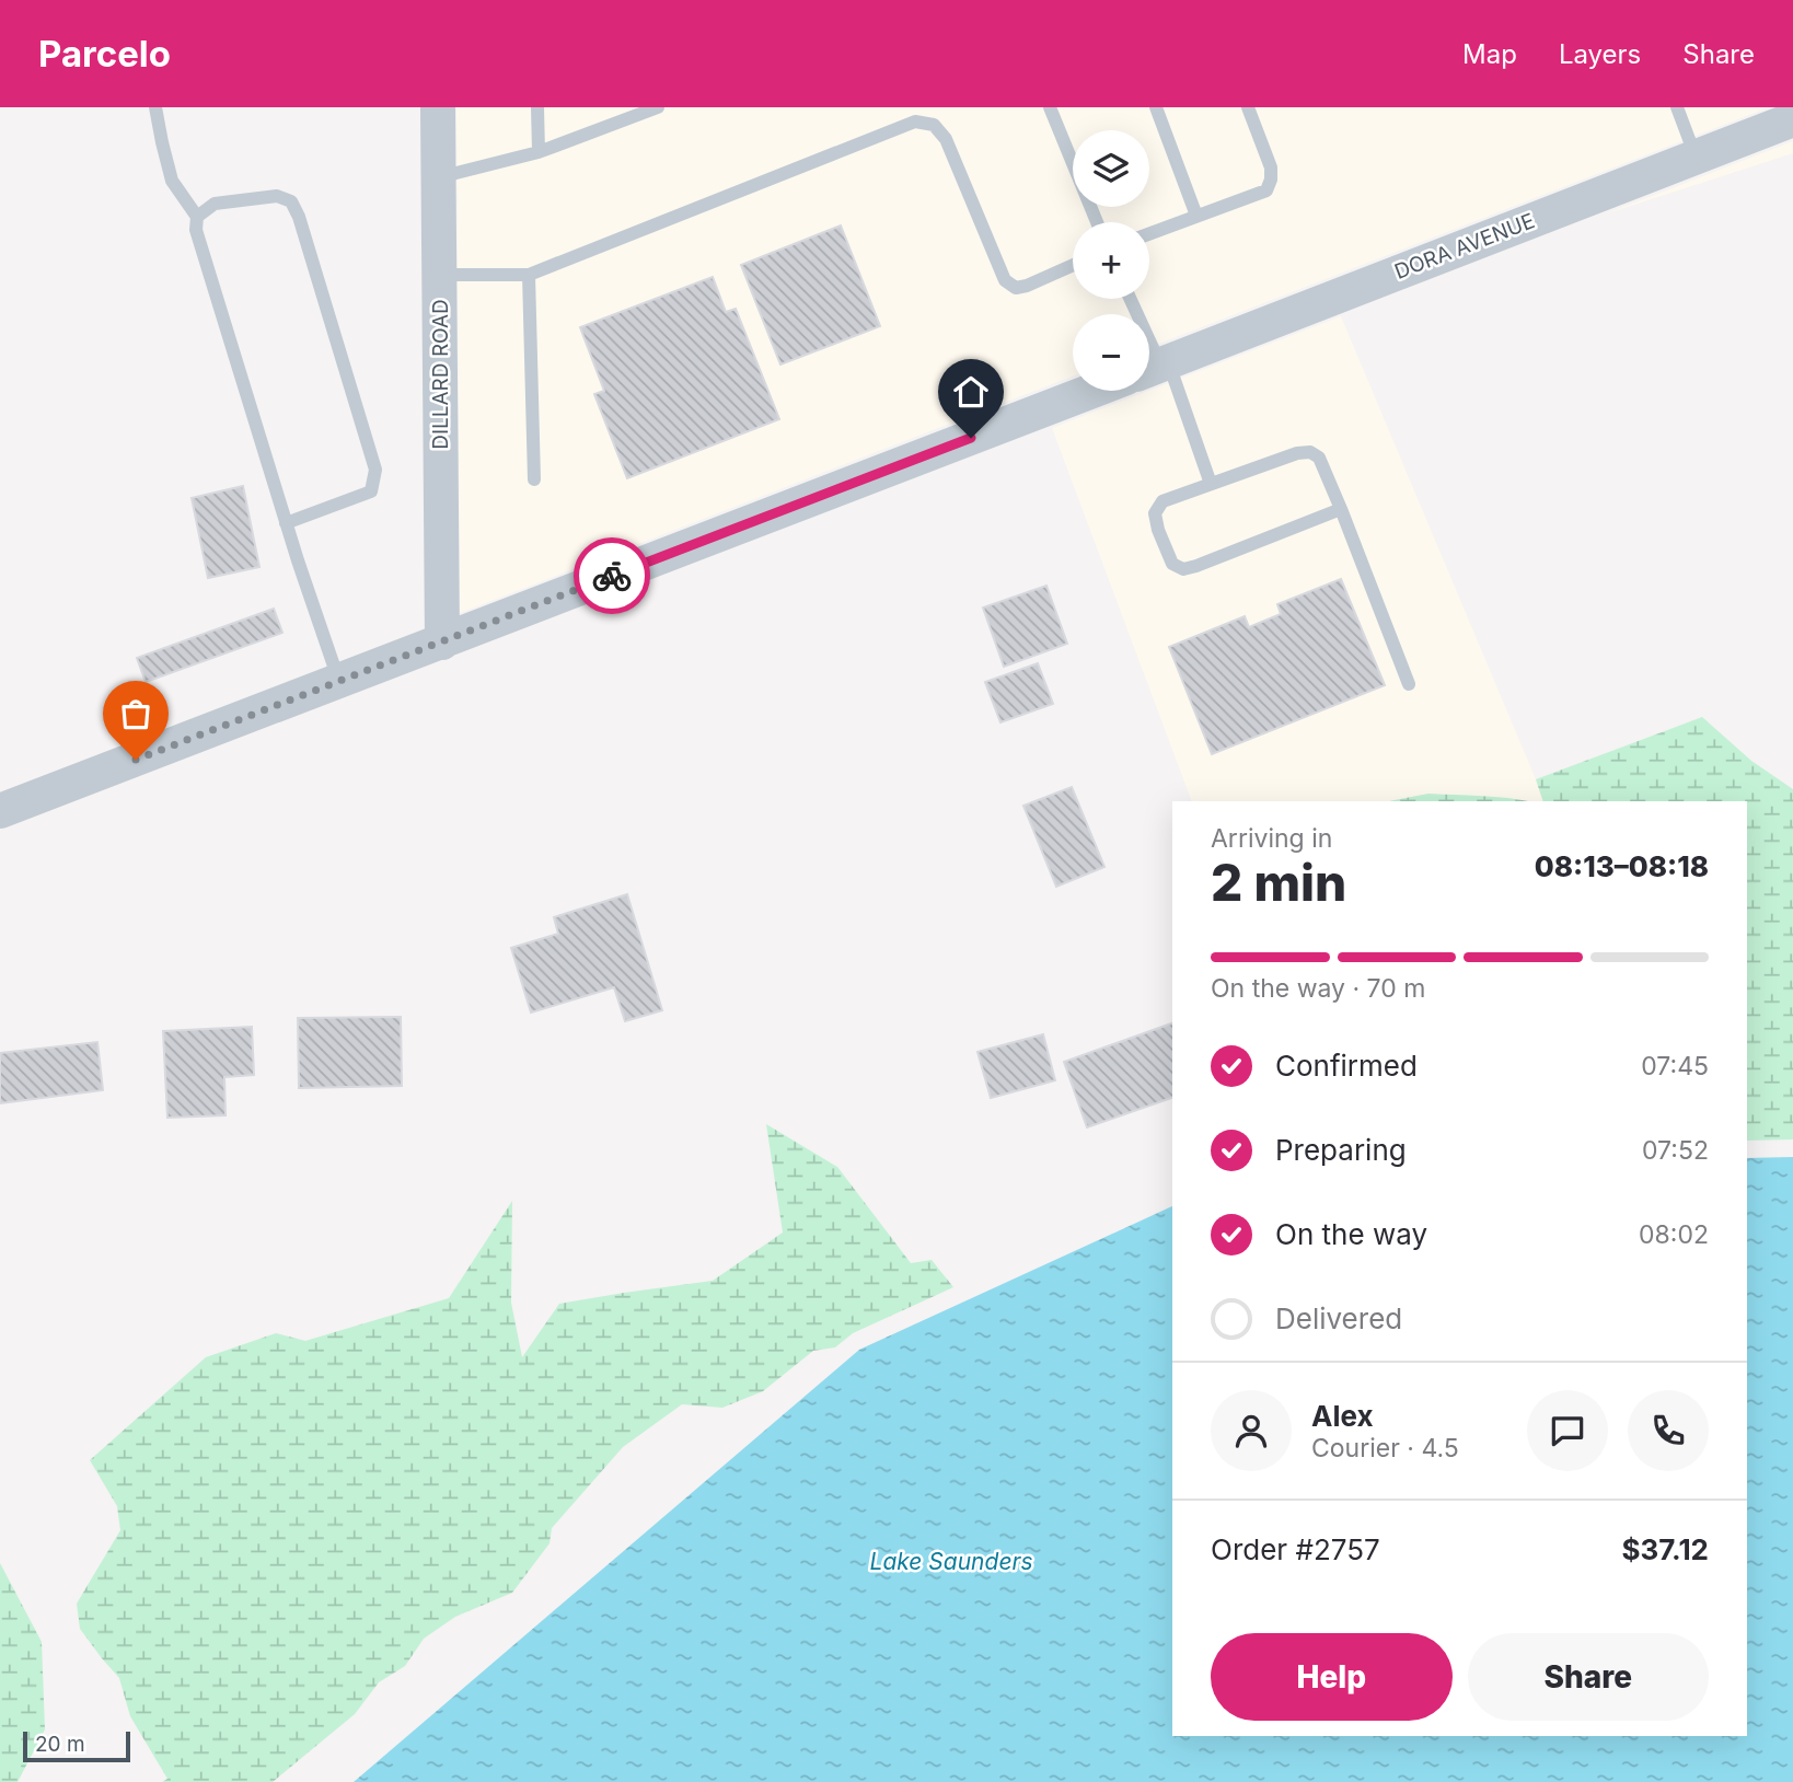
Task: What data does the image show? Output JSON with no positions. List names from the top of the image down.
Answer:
{
  "streets": {
    "street": ["DORA AVENUE", "DILLARD ROAD"]
  },
  "water": ["Lake Saunders"],
  "scale_bar": "20 m",
  "page": {
    "header": "Parcelo",
    "nav": ["Map", "Layers", "Share"],
    "map_buttons": ["+", "−"],
    "heading": ["2 min", "Arriving in", "08:13–08:18"],
    "panel": [
      "Alex",
      "Courier · 4.5",
      "Order #2757",
      "$37.12"
    ],
    "bar": "On the way · 70 m",
    "list": [
      ["Confirmed", "07:45"],
      ["Preparing", "07:52"],
      ["On the way", "08:02"],
      "Delivered"
    ],
    "buttons": ["Help", "Share"],
    "scale": "20 m"
  }
}
